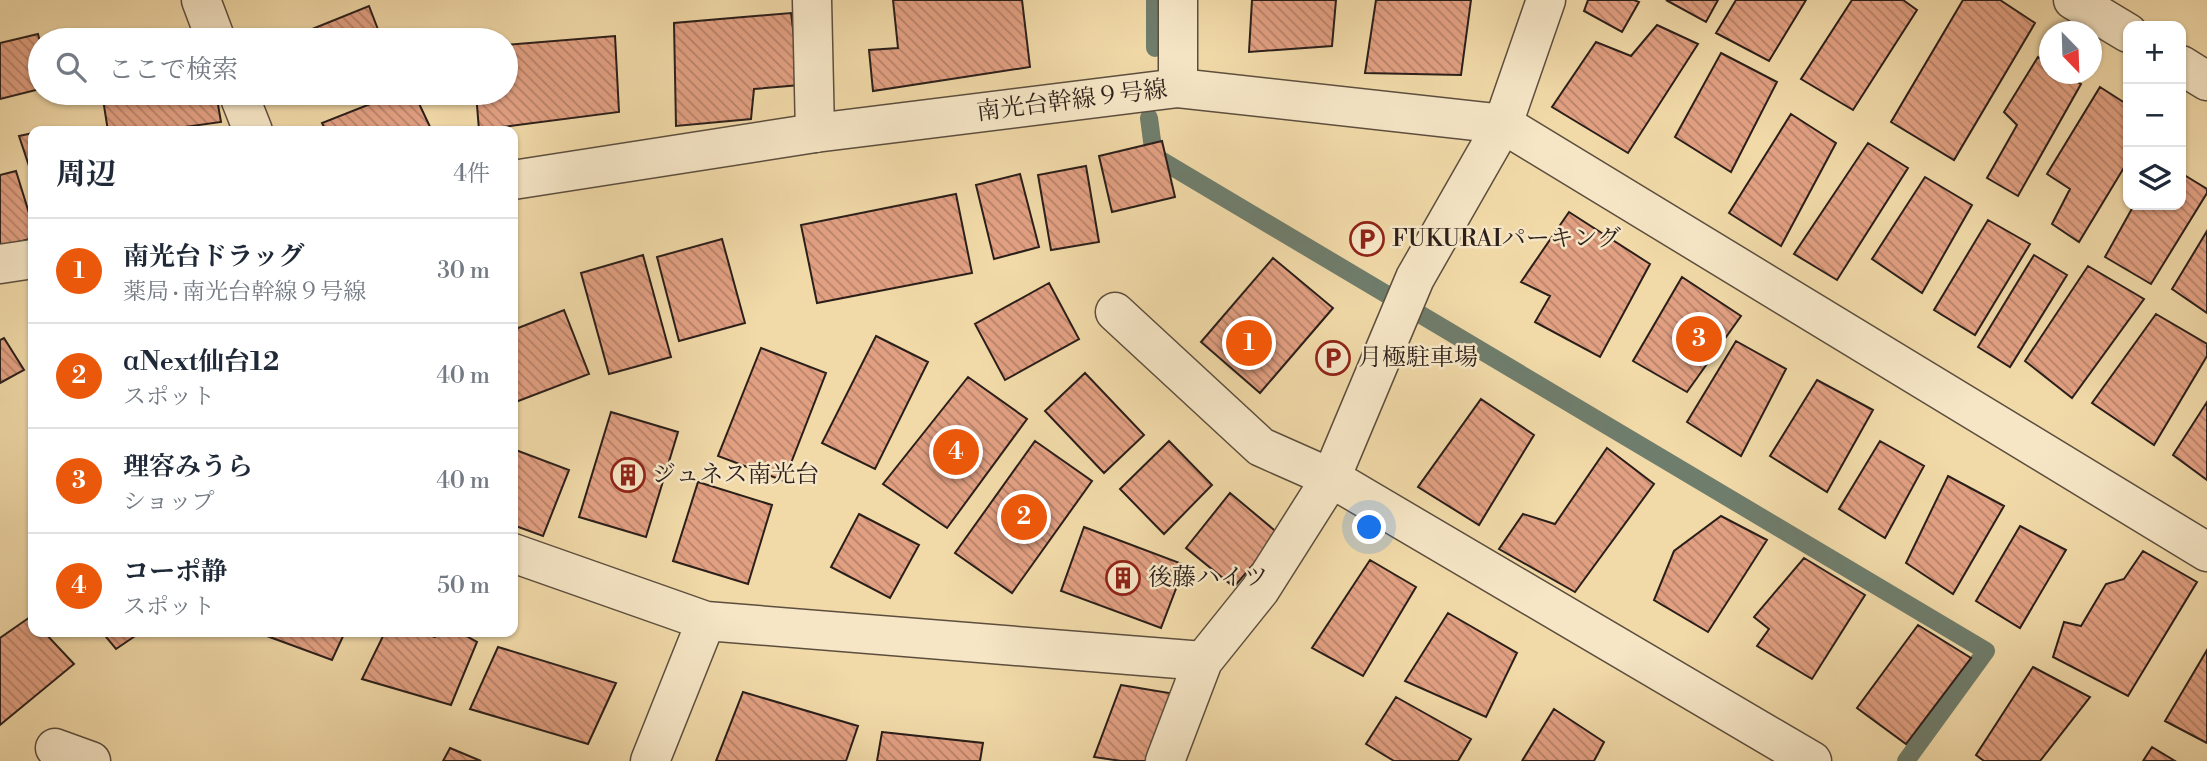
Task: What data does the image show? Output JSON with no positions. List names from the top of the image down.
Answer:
{
  "streets": {
    "street": ["南光台幹線９号線"]
  },
  "places": {
    "parking": ["FUKURAIパーキング", "月極駐車場"],
    "building": ["ジュネス南光台", "後藤ハイツ"]
  },
  "north": "bottom right",
  "page": {
    "map_buttons": ["+", "−"],
    "search": "ここで検索",
    "heading": ["周辺", "4件"],
    "list": [
      {
        "mark": "1",
        "name": "南光台ドラッグ",
        "note": "薬局 · 南光台幹線９号線",
        "value": "30 m"
      },
      {
        "mark": "2",
        "name": "αNext仙台12",
        "note": "スポット",
        "value": "40 m"
      },
      {
        "mark": "3",
        "name": "理容みうら",
        "note": "ショップ",
        "value": "40 m"
      },
      {
        "mark": "4",
        "name": "コーポ静",
        "note": "スポット",
        "value": "50 m"
      }
    ],
    "pins": [
      "3",
      "1",
      "4",
      "2"
    ]
  }
}
